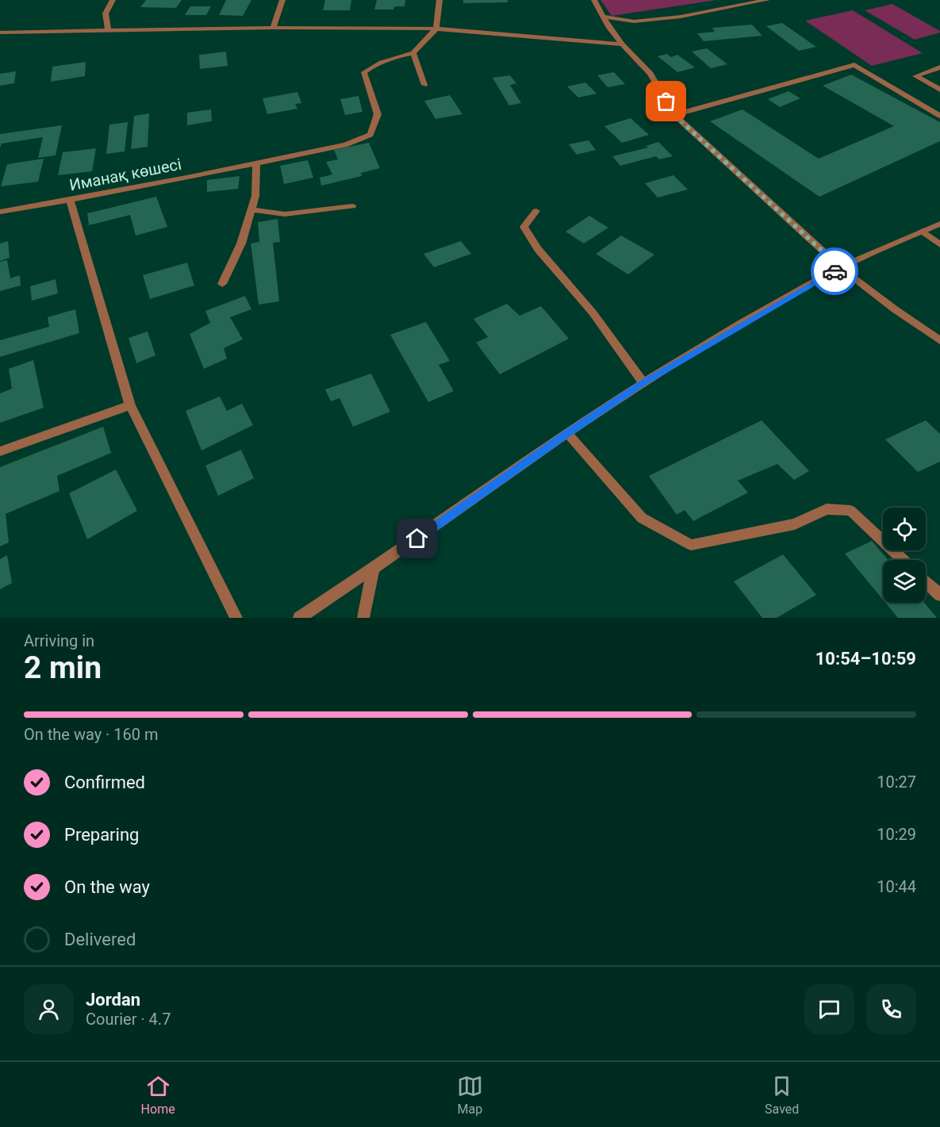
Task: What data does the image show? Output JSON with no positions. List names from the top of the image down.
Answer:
{
  "streets": {
    "street": ["Иманақ көшесі"]
  },
  "page": {
    "heading": ["2 min", "Arriving in", "10:54–10:59"],
    "panel": ["Jordan", "Courier · 4.7"],
    "bar": "On the way · 160 m",
    "list": [
      ["Confirmed", "10:27"],
      ["Preparing", "10:29"],
      ["On the way", "10:44"],
      "Delivered"
    ],
    "tabs": ["Home", "Map", "Saved"]
  }
}
